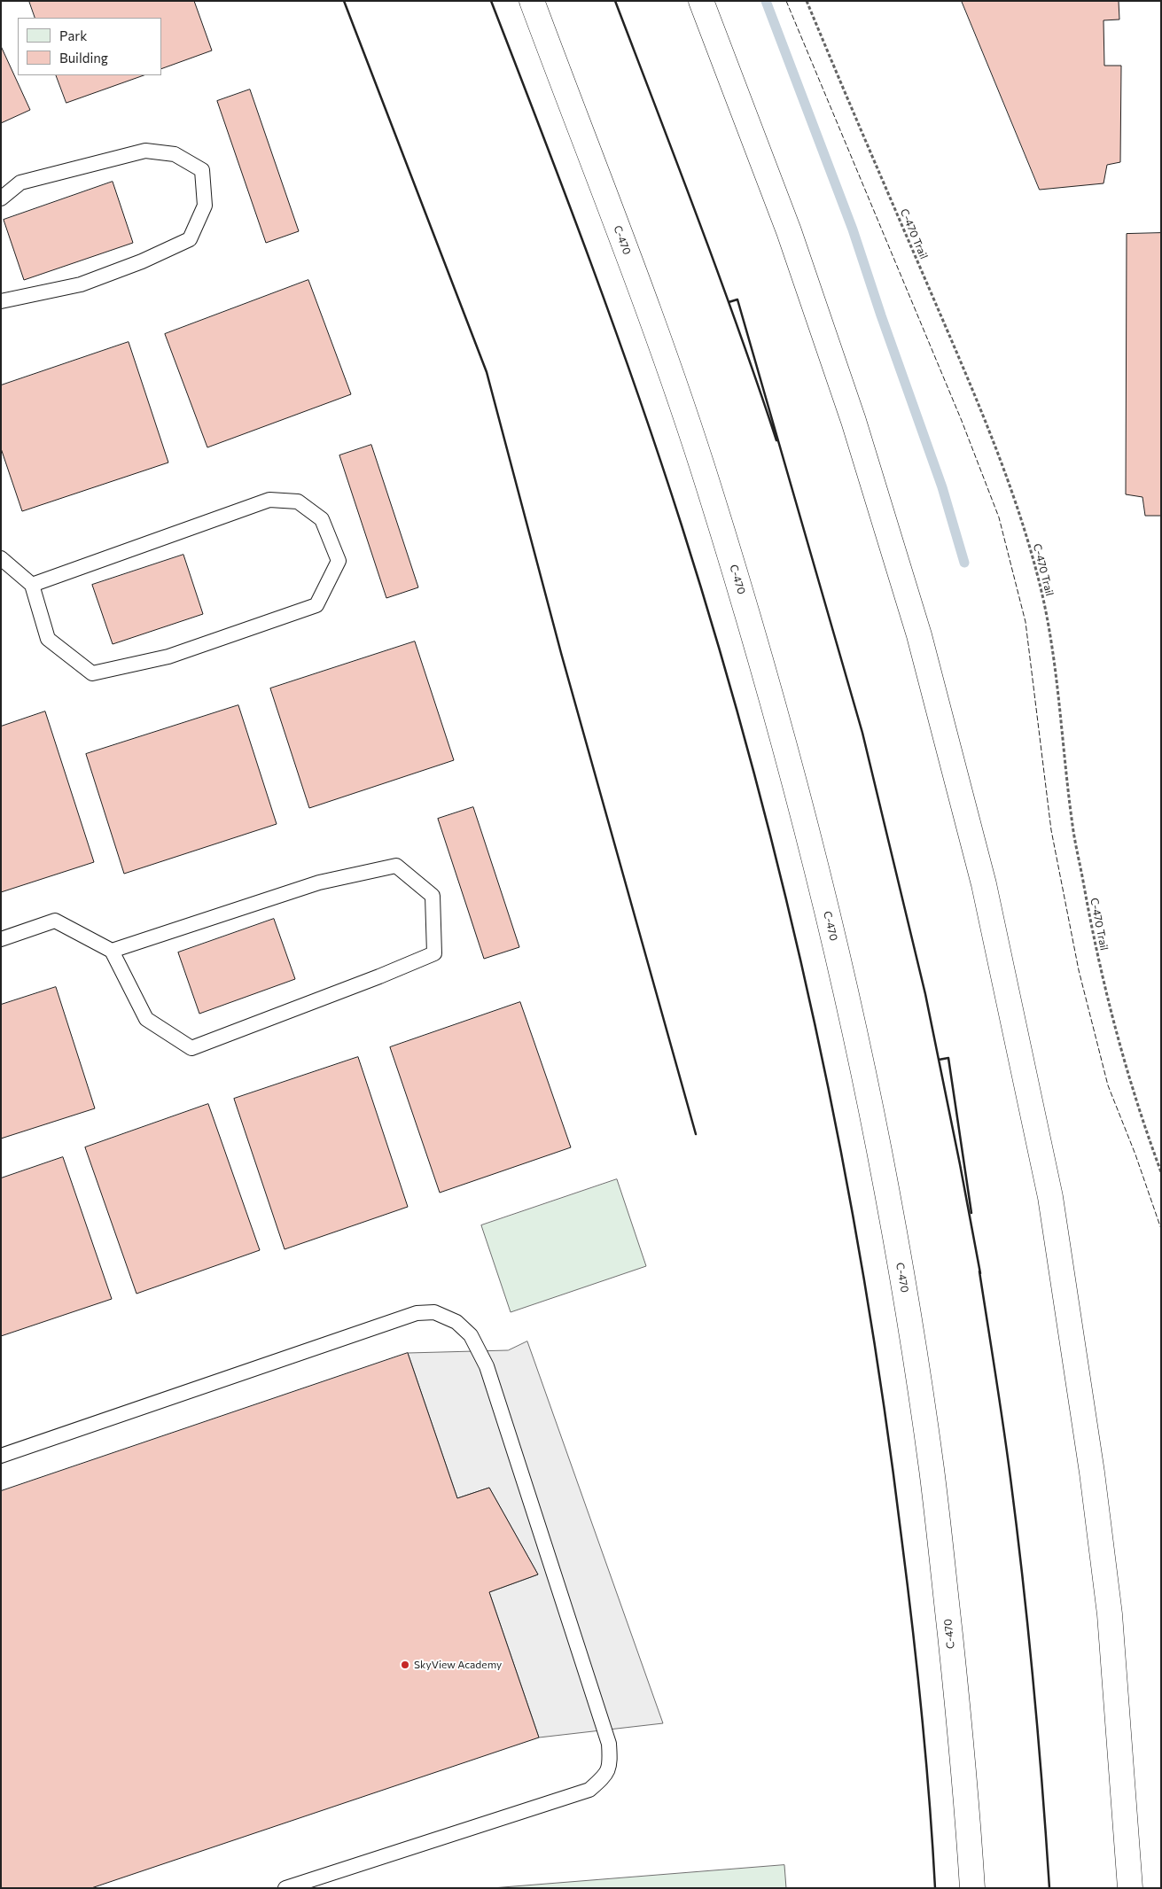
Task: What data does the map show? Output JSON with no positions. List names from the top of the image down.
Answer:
{
  "streets": {
    "highway": ["C-470"],
    "path": ["C-470 Trail"]
  },
  "places": ["SkyView Academy"],
  "legend": ["Park", "Building"]
}
